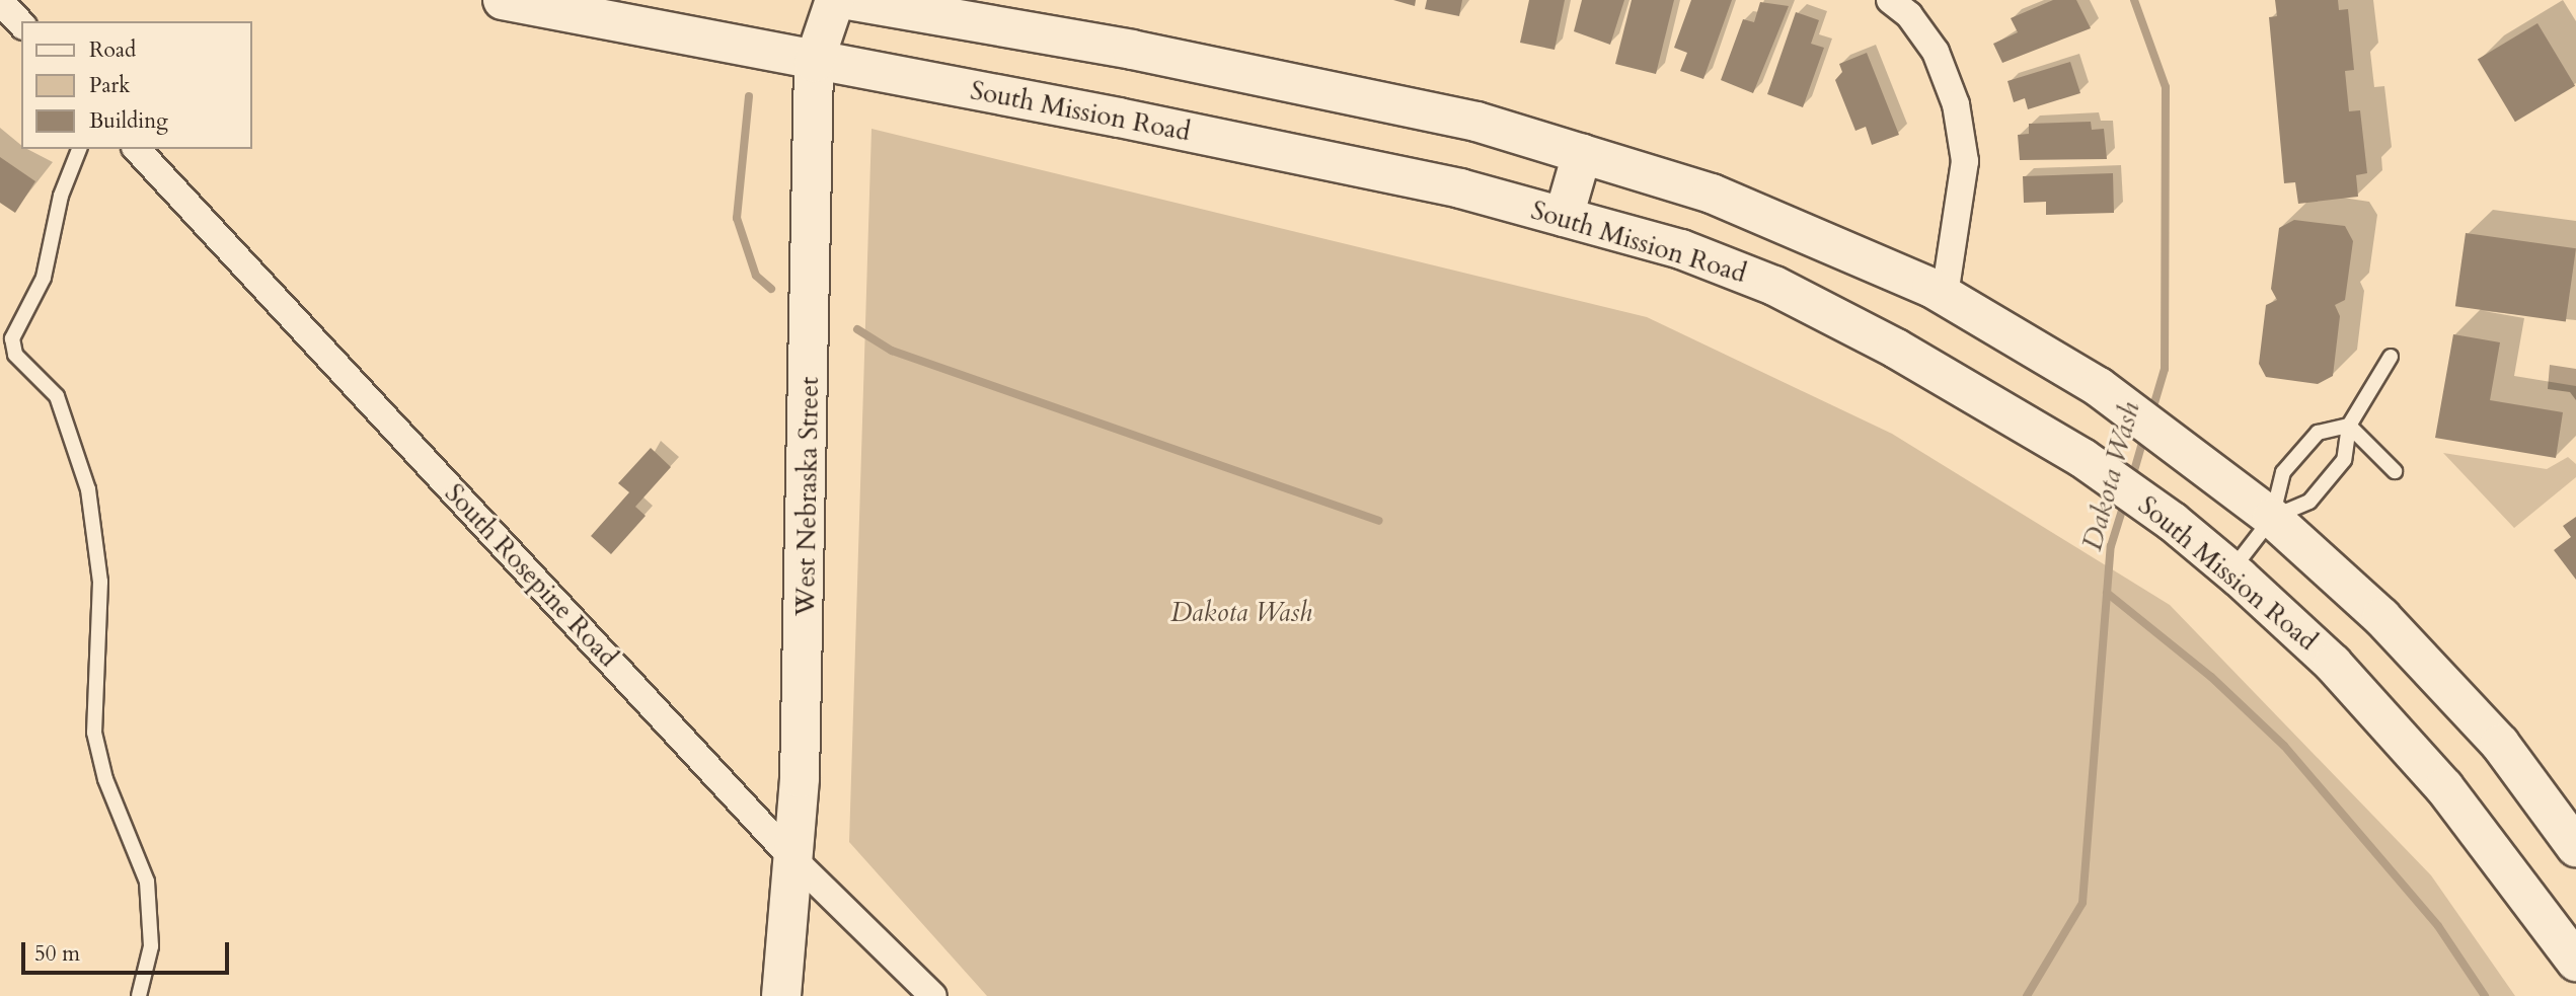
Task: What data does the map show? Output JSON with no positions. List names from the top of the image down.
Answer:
{
  "streets": {
    "main road": ["South Mission Road", "West Nebraska Street"],
    "street": ["South Rosepine Road"]
  },
  "crossings": [
    ["South Mission Road", "West Nebraska Street"],
    ["West Nebraska Street", "South Rosepine Road"]
  ],
  "water": ["Dakota Wash"],
  "parks": ["Dakota Wash"],
  "legend": ["Road", "Park", "Building"],
  "scale_bar": "50 m"
}
